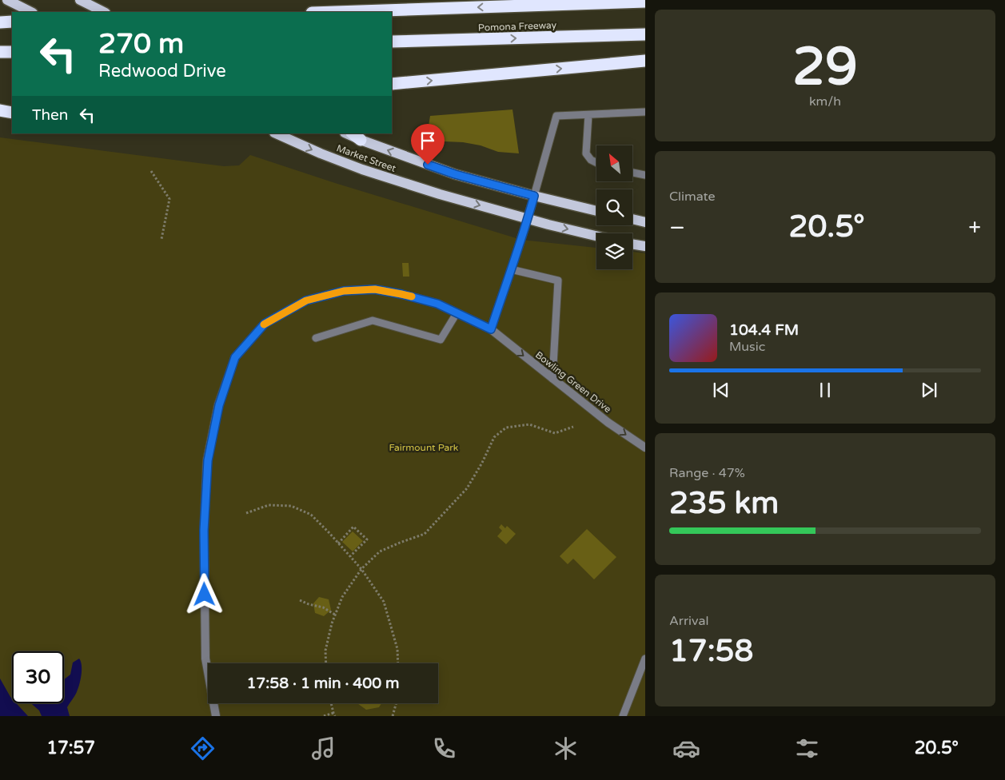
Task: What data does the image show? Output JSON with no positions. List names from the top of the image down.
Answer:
{
  "streets": {
    "highway": ["Pomona Freeway"],
    "main road": ["Market Street"],
    "street": ["Bowling Green Drive"]
  },
  "parks": ["Fairmount Park"],
  "north": "top left",
  "page": {
    "tile": [
      ["29", "km/h"],
      "Climate",
      ["Range · 47%", "235 km"],
      ["Arrival", "17:58"]
    ],
    "turn": ["270 m", "Redwood Drive"],
    "then": "Then",
    "heat": ["−", "20.5°", "+"],
    "song": ["104.4 FM", "Music"],
    "limit": "30",
    "trip": "17:58 · 1 min · 400 m",
    "tabs": ["17:57", "20.5°"]
  }
}
